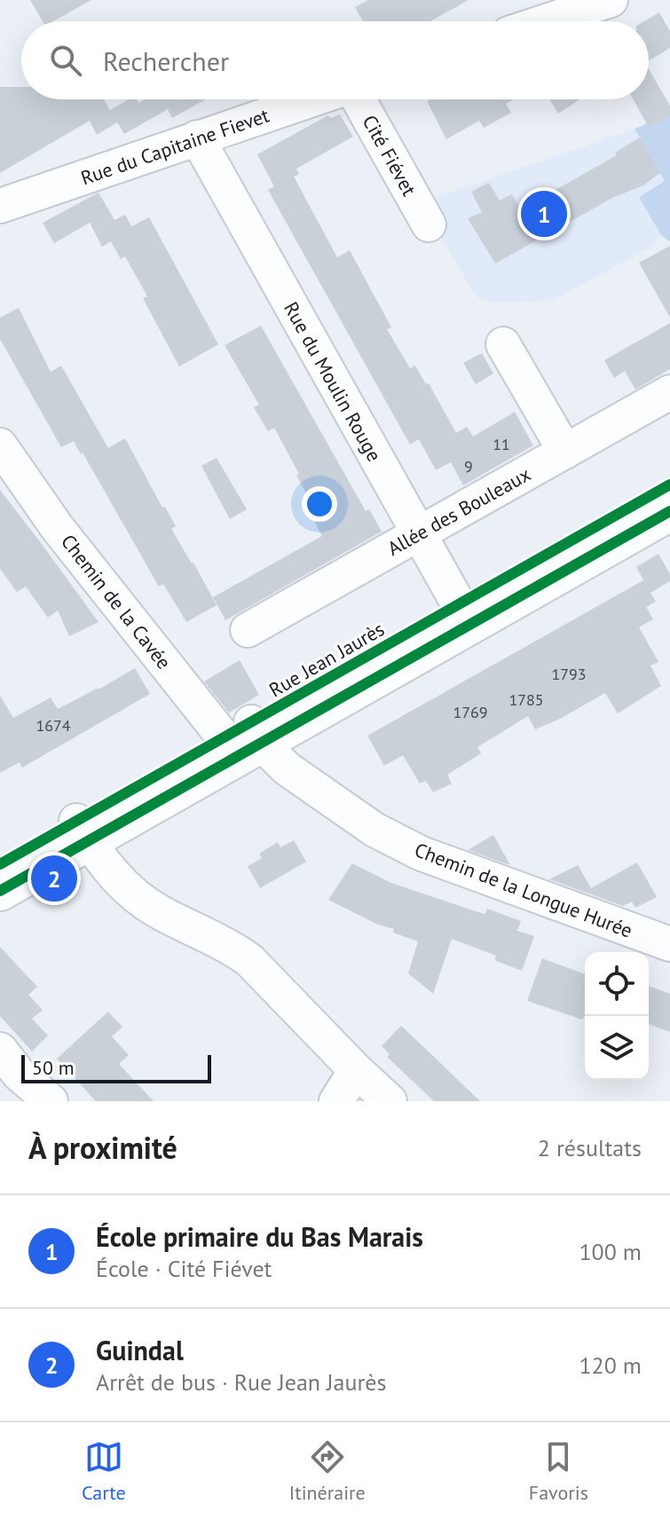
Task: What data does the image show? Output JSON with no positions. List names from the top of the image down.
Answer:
{
  "streets": {
    "main road": ["Rue Jean Jaurès"],
    "street": [
      "Rue du Capitaine Fievet",
      "Cité Fiévet",
      "Rue du Moulin Rouge",
      "Allée des Bouleaux",
      "Chemin de la Cavée",
      "Chemin de la Longue Hurée"
    ]
  },
  "crossings": [
    ["Rue du Capitaine Fievet", "Rue du Moulin Rouge"],
    ["Rue du Moulin Rouge", "Allée des Bouleaux"],
    ["Rue du Moulin Rouge", "Rue Jean Jaurès"],
    ["Chemin de la Cavée", "Rue Jean Jaurès"],
    ["Chemin de la Cavée", "Chemin de la Longue Hurée"],
    ["Rue Jean Jaurès", "Chemin de la Longue Hurée"]
  ],
  "house_numbers": [
    "11",
    "9",
    "1793",
    "1785",
    "1769",
    "1674"
  ],
  "scale_bar": "50 m",
  "page": {
    "search": "Rechercher",
    "pins": ["1", "2"],
    "scale": "50 m",
    "heading": ["À proximité", "2 résultats"],
    "list": [
      {
        "mark": "1",
        "name": "École primaire du Bas Marais",
        "note": "École · Cité Fiévet",
        "value": "100 m"
      },
      {
        "mark": "2",
        "name": "Guindal",
        "note": "Arrêt de bus · Rue Jean Jaurès",
        "value": "120 m"
      }
    ],
    "nav": ["Carte", "Itinéraire", "Favoris"]
  }
}
